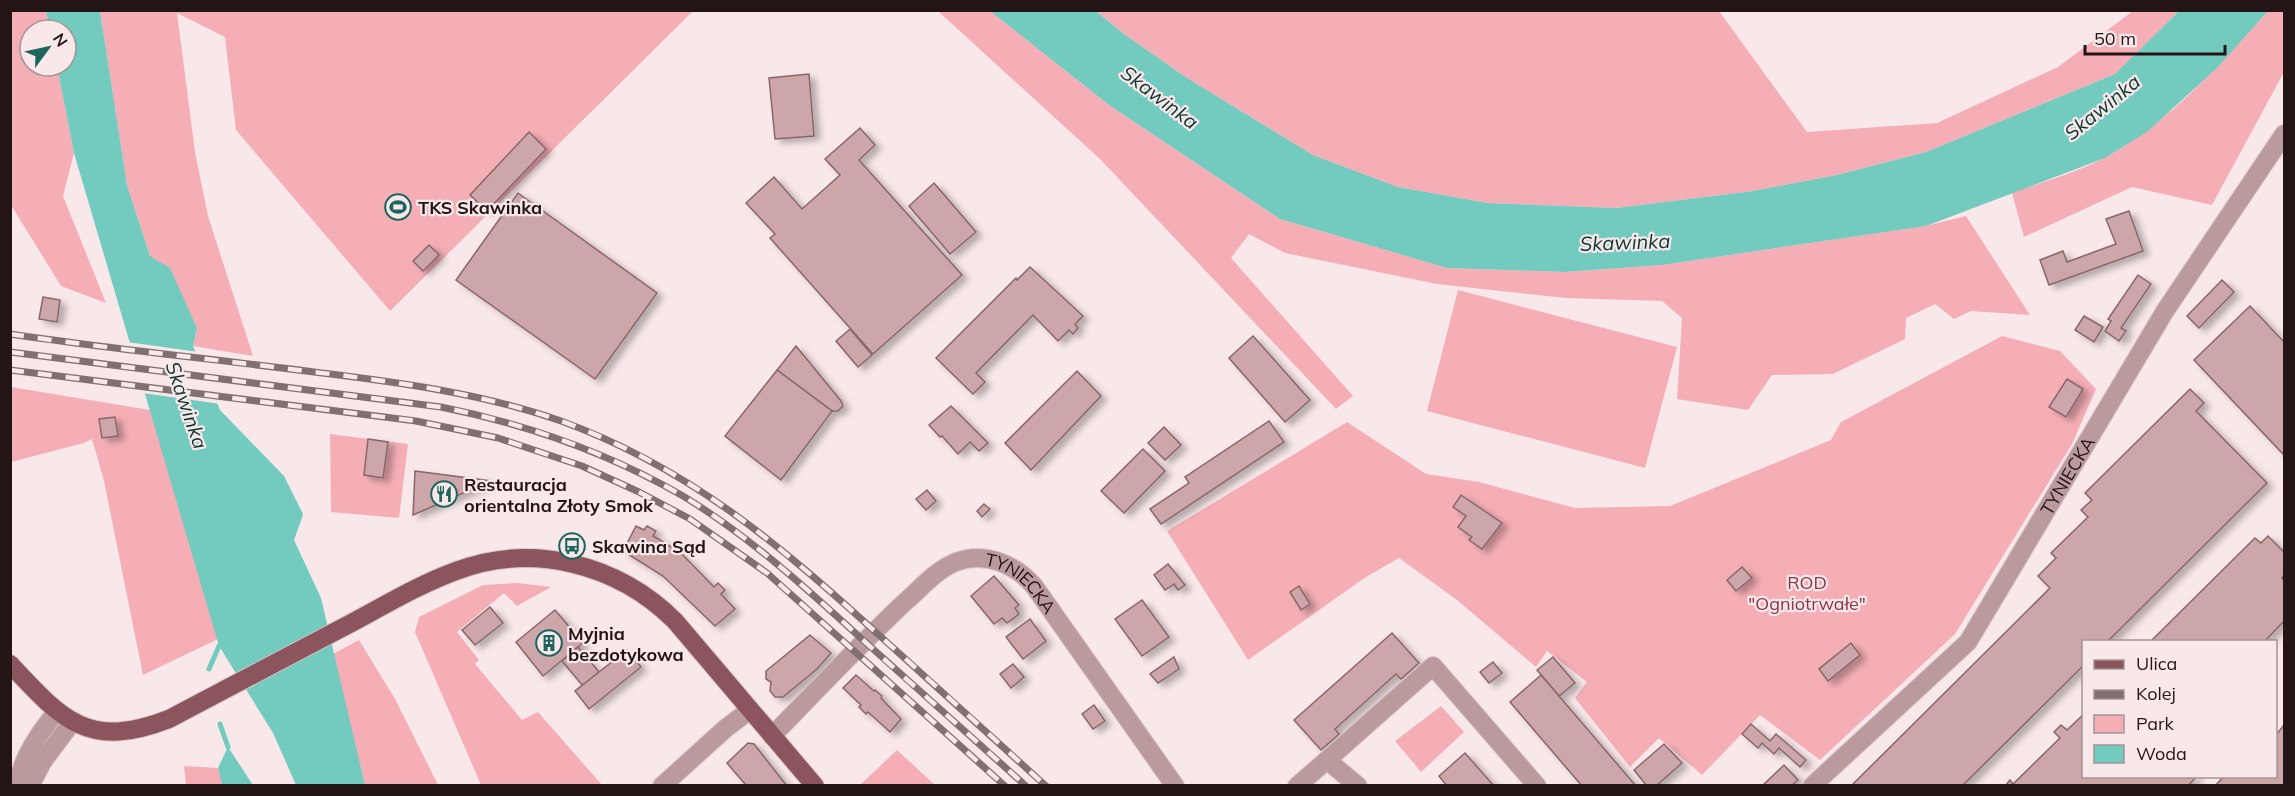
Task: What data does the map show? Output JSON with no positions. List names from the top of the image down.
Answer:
{
  "streets": {
    "street": ["TYNIECKA"]
  },
  "water": ["Skawinka"],
  "parks": ["ROD \"Ogniotrwałe\""],
  "places": {
    "sports": ["TKS Skawinka"],
    "restaurant": ["Restauracja orientalna Złoty Smok"],
    "bus stop": ["Skawina Sąd"],
    "building": ["Myjnia bezdotykowa"]
  },
  "legend": [
    "Ulica",
    "Kolej",
    "Park",
    "Woda"
  ],
  "scale_bar": "50 m",
  "north": "top right"
}
